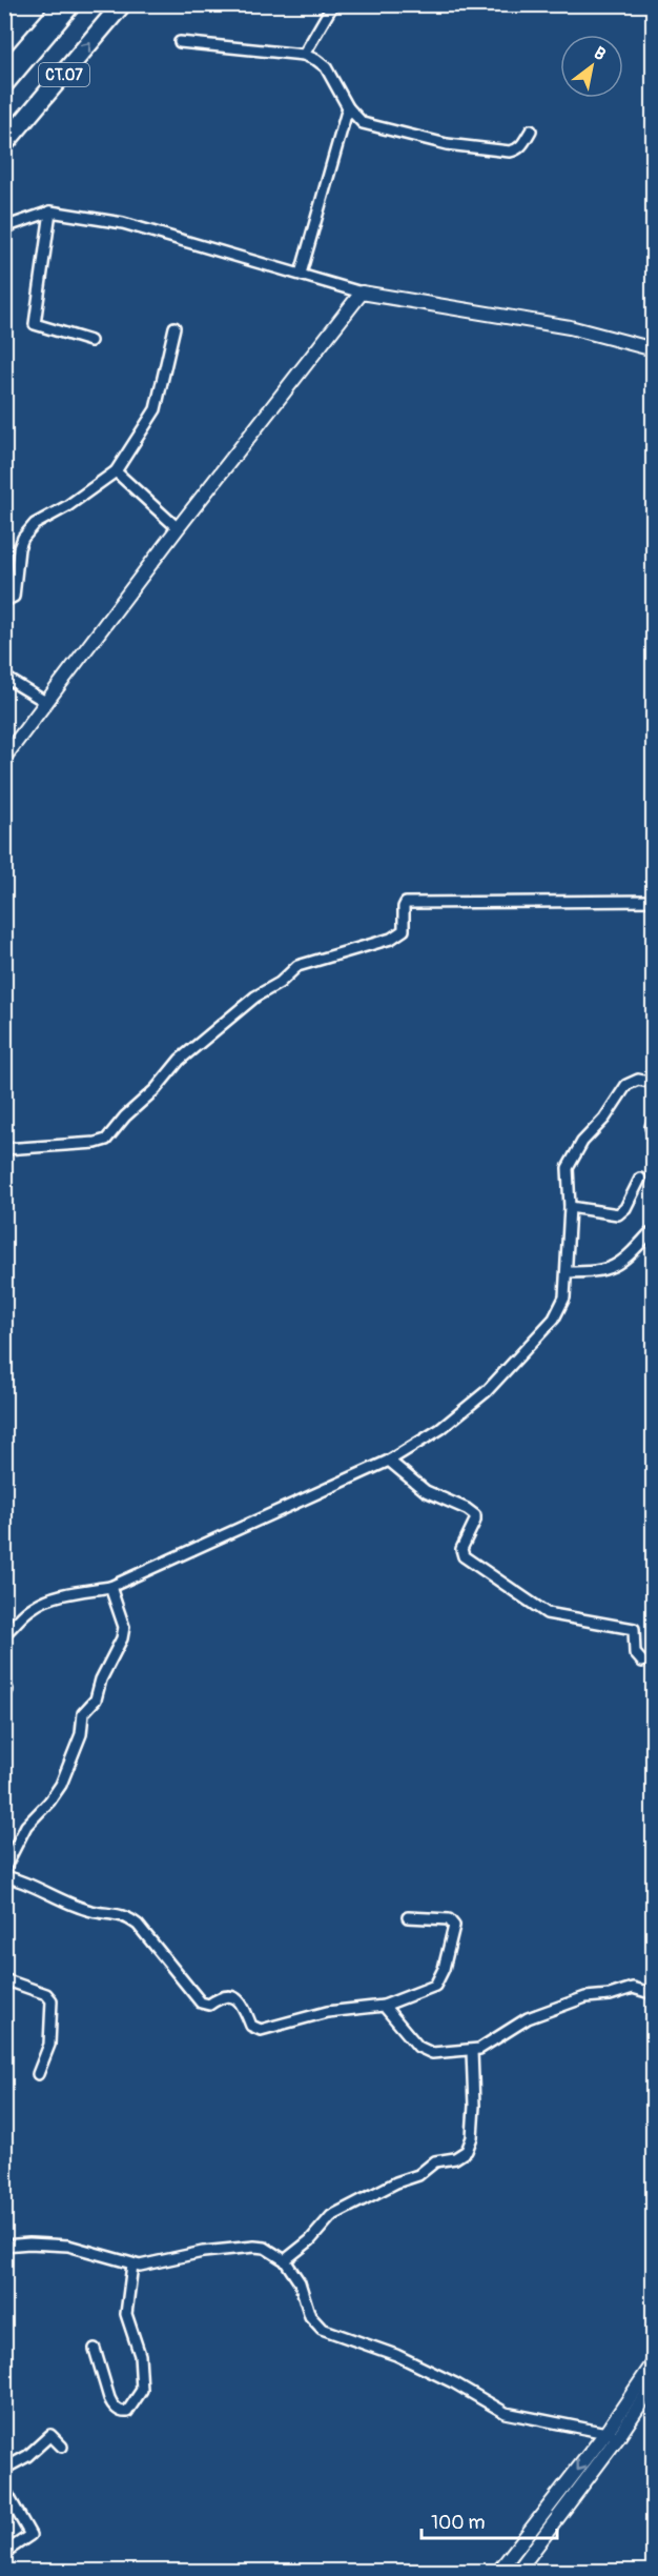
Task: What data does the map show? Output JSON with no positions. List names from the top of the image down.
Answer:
{
  "streets": {
    "highway": ["CT.07"]
  },
  "scale_bar": "100 m",
  "north": "top right"
}
